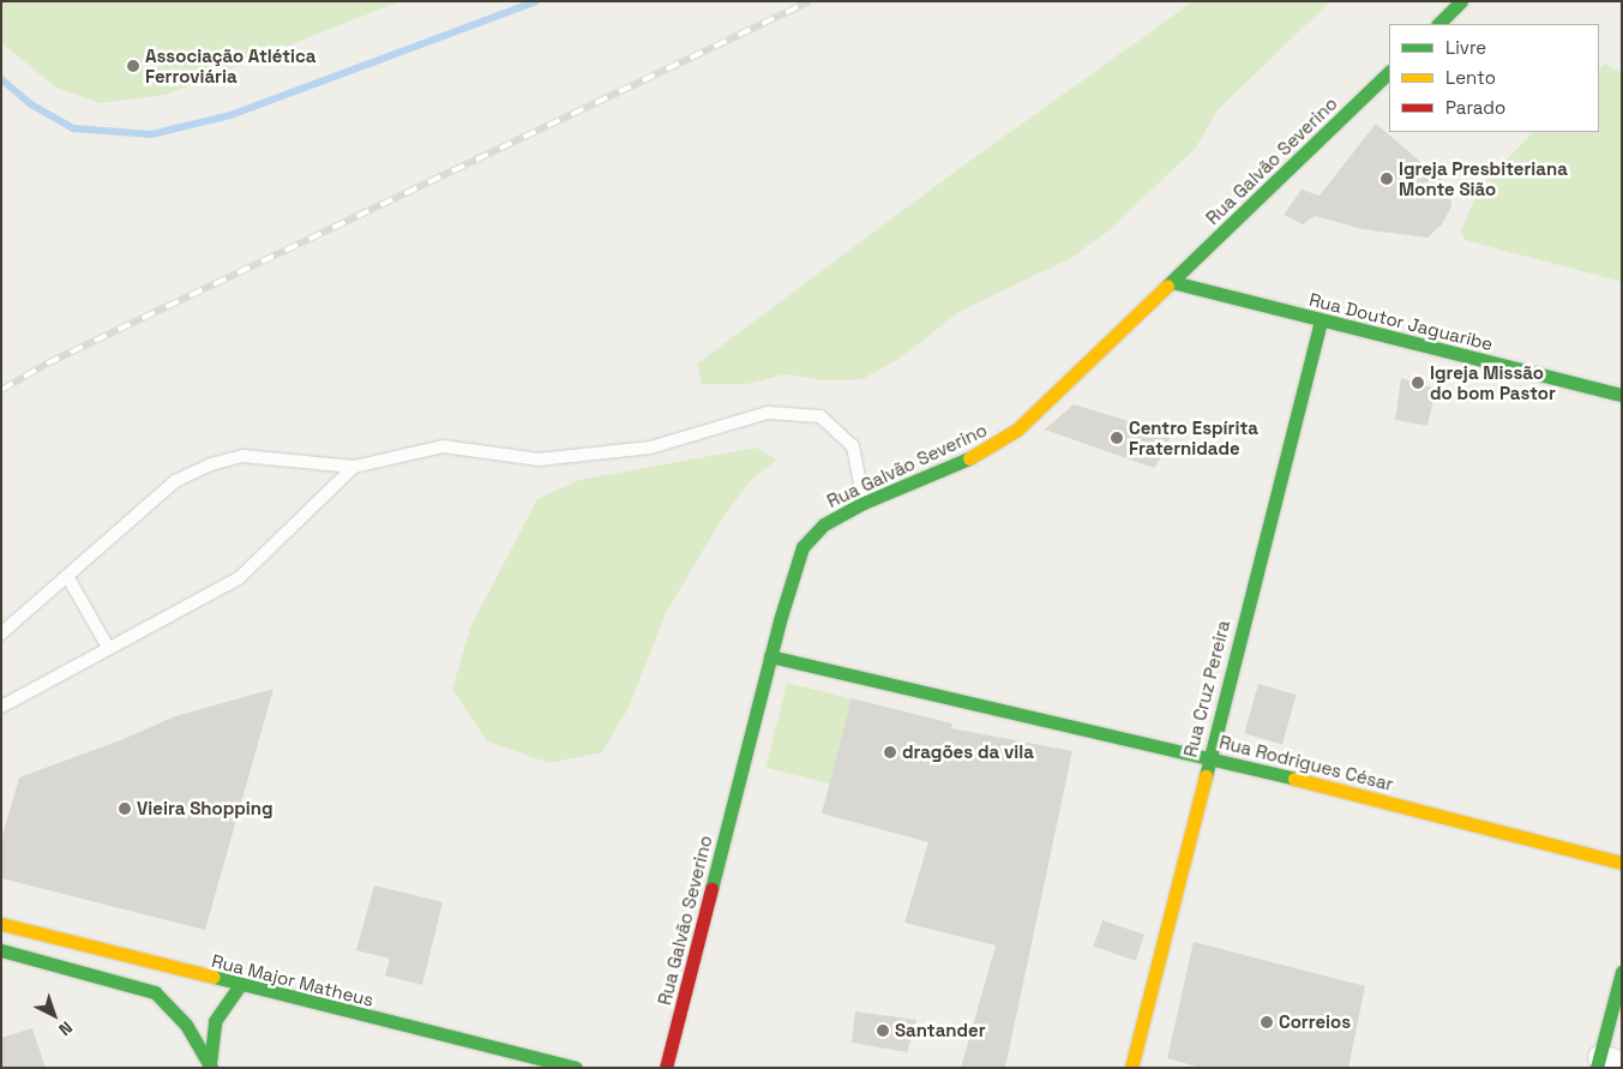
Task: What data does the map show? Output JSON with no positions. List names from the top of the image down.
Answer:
{
  "streets": {
    "main road": [
      "Rua Galvão Severino",
      "Rua Doutor Jaguaribe",
      "Rua Cruz Pereira",
      "Rua Rodrigues César",
      "Rua Major Matheus"
    ]
  },
  "crossings": [
    ["Rua Galvão Severino", "Rua Doutor Jaguaribe"],
    ["Rua Galvão Severino", "Rua Rodrigues César"],
    ["Rua Doutor Jaguaribe", "Rua Cruz Pereira"],
    ["Rua Cruz Pereira", "Rua Rodrigues César"]
  ],
  "places": [
    "Associação Atlética Ferroviária",
    "Igreja Presbiteriana Monte Sião",
    "Igreja Missão do bom Pastor",
    "Centro Espírita Fraternidade",
    "dragões da vila",
    "Vieira Shopping",
    "Correios",
    "Santander"
  ],
  "legend": ["Livre", "Lento", "Parado"],
  "north": "bottom right"
}
